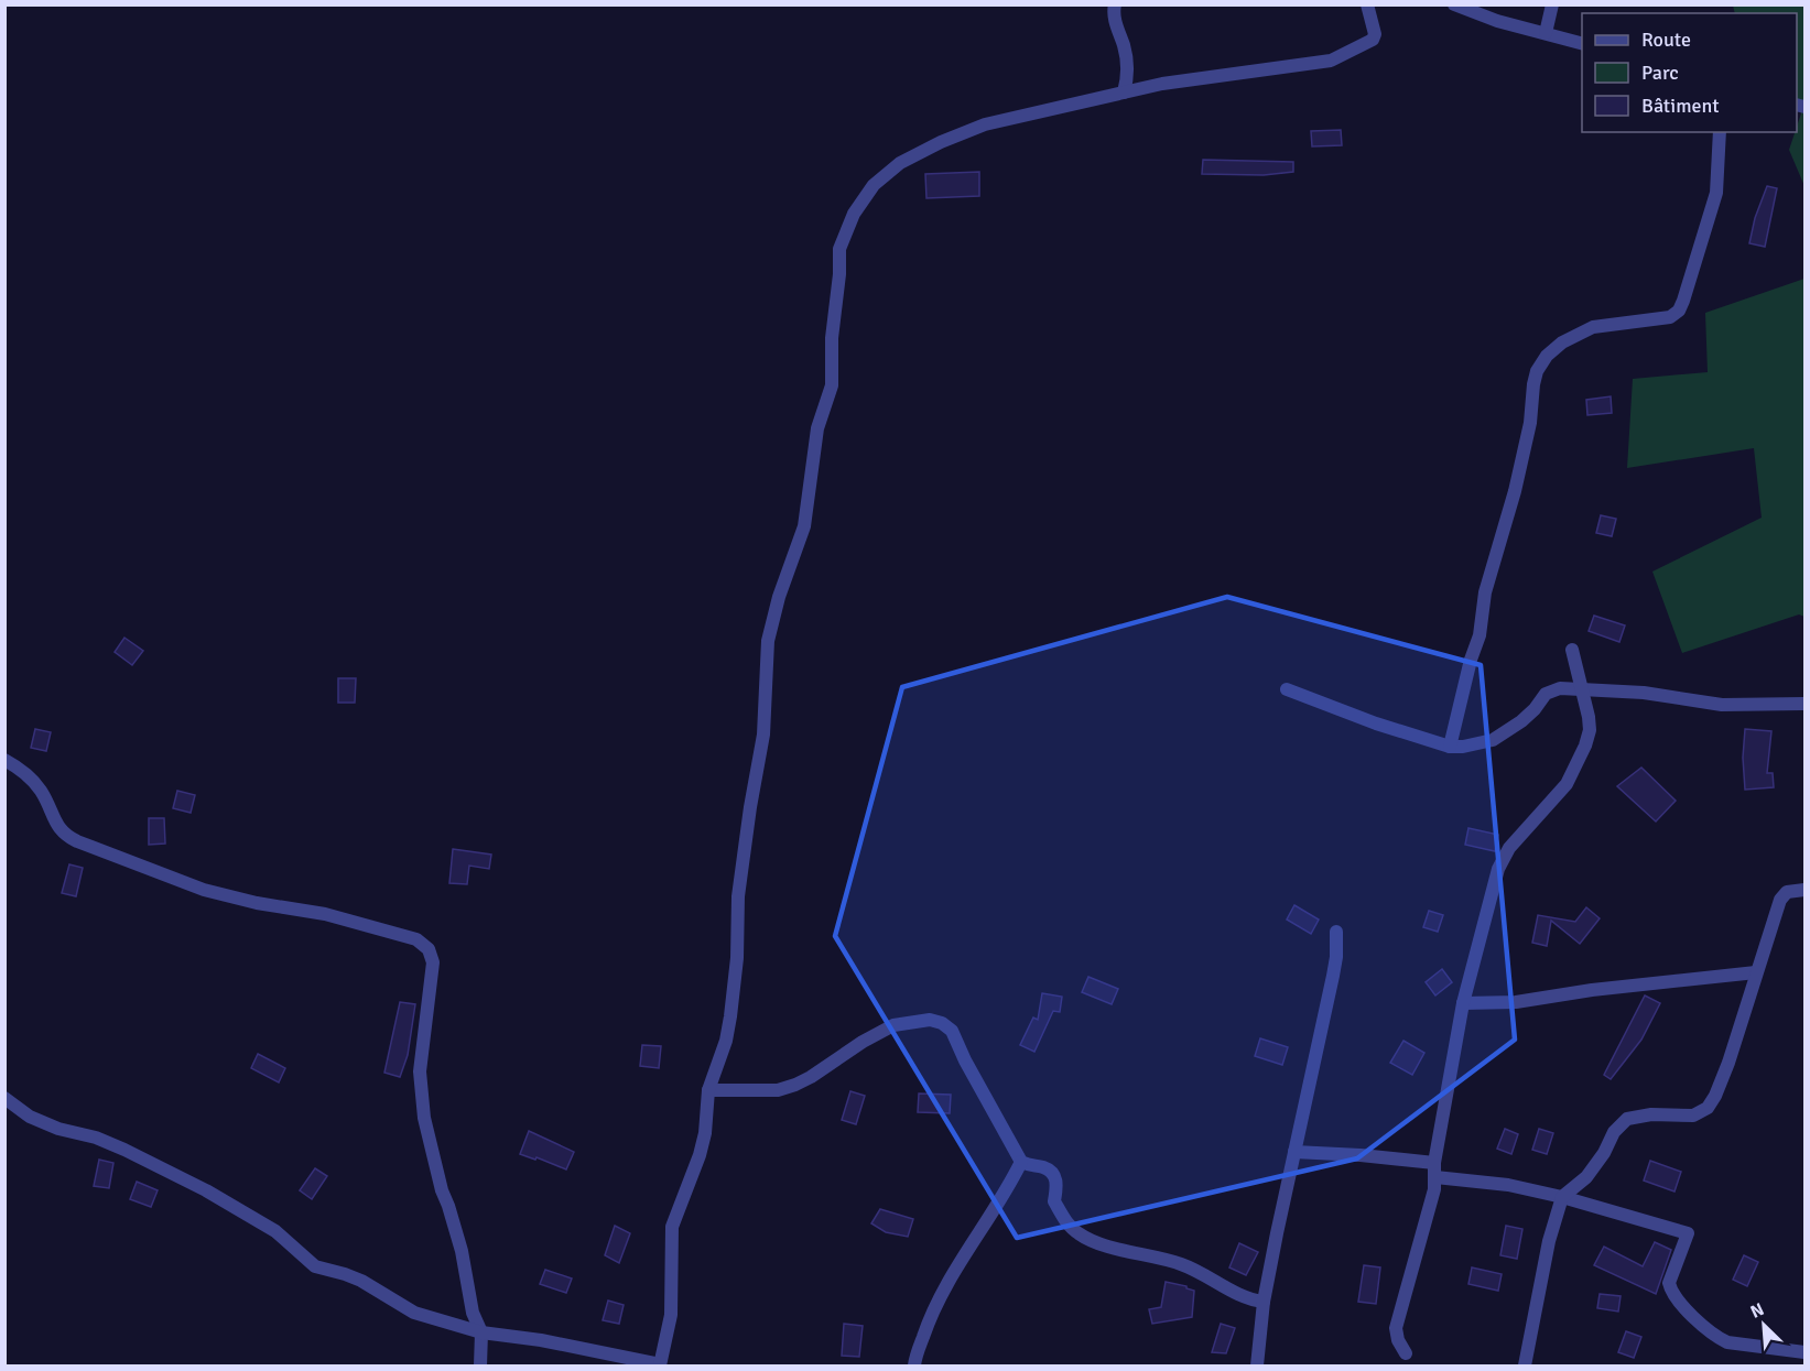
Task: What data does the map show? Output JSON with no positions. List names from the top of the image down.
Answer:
{
  "legend": ["Route", "Parc", "Bâtiment"],
  "north": "top left"
}
